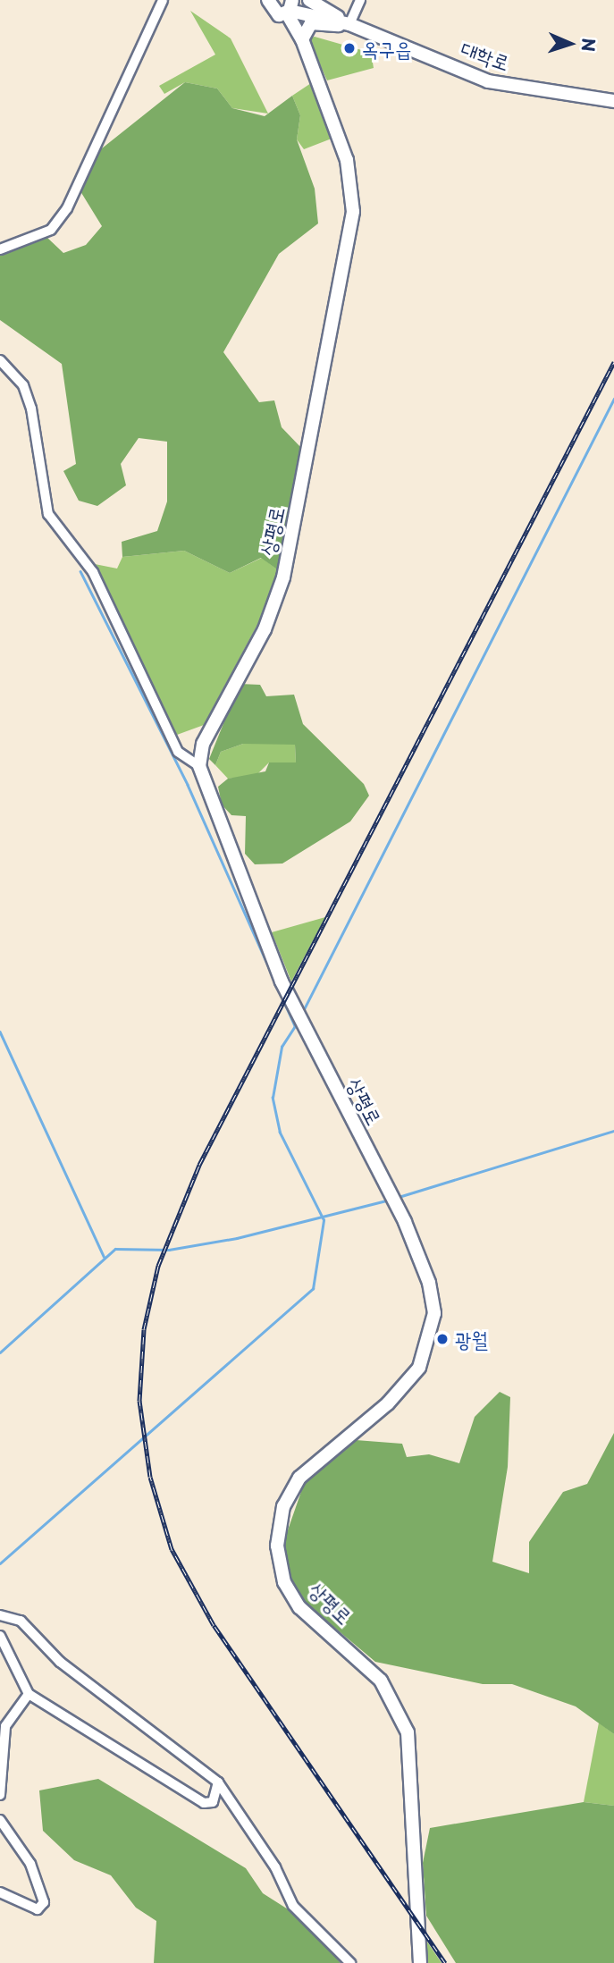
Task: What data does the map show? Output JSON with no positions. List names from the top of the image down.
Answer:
{
  "streets": {
    "main road": ["대학로", "상평로"]
  },
  "crossings": [
    ["대학로", "상평로"]
  ],
  "places": ["옥구읍", "광월"],
  "north": "right"
}
